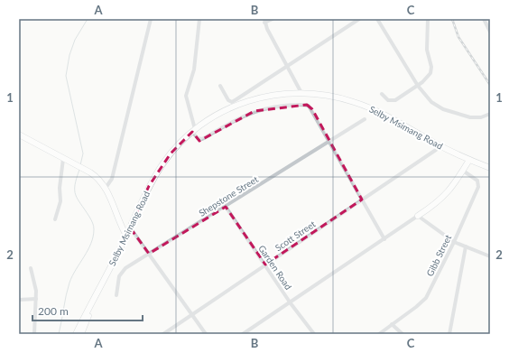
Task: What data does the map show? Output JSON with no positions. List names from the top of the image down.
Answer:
{
  "streets": {
    "main road": ["Selby Msimang Road"],
    "street": [
      "Shepstone Street",
      "Scott Street",
      "Gibb Street",
      "Garden Road"
    ]
  },
  "crossings": [
    ["Shepstone Street", "Garden Road"],
    ["Scott Street", "Garden Road"]
  ],
  "scale_bar": "200 m",
  "grid": {
    "columns": ["A", "B", "C"],
    "rows": ["1", "2"]
  }
}
